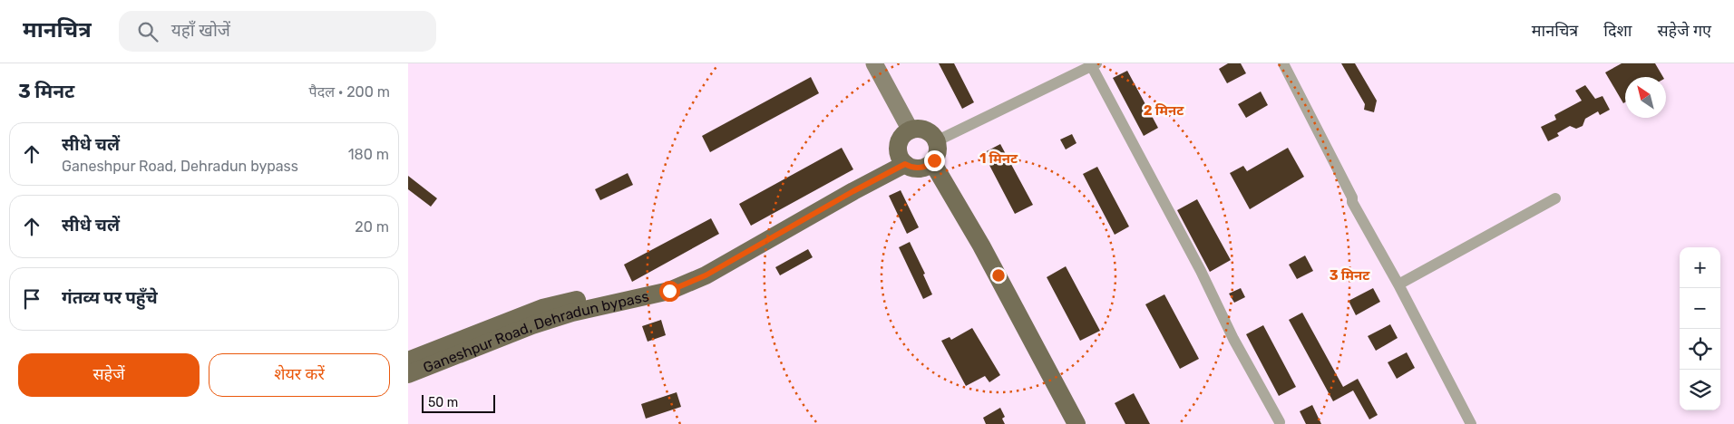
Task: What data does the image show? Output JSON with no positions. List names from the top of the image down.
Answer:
{
  "streets": {
    "main road": ["Ganeshpur Road, Dehradun bypass"]
  },
  "scale_bar": "50 m",
  "north": "top left",
  "page": {
    "header": "मानचित्र",
    "search": "यहाँ खोजें",
    "nav": ["मानचित्र", "दिशा", "सहेजे गए"],
    "heading": ["3 मिनट", "पैदल · 200 m"],
    "list": [
      ["सीधे चलें", "Ganeshpur Road, Dehradun bypass", "180 m"],
      ["सीधे चलें", "20 m"],
      "गंतव्य पर पहुँचे"
    ],
    "map_buttons": ["+", "−"],
    "buttons": ["सहेजें", "शेयर करें"],
    "scale": "50 m"
  },
  "rings": ["2 मिनट", "1 मिनट", "3 मिनट"]
}
